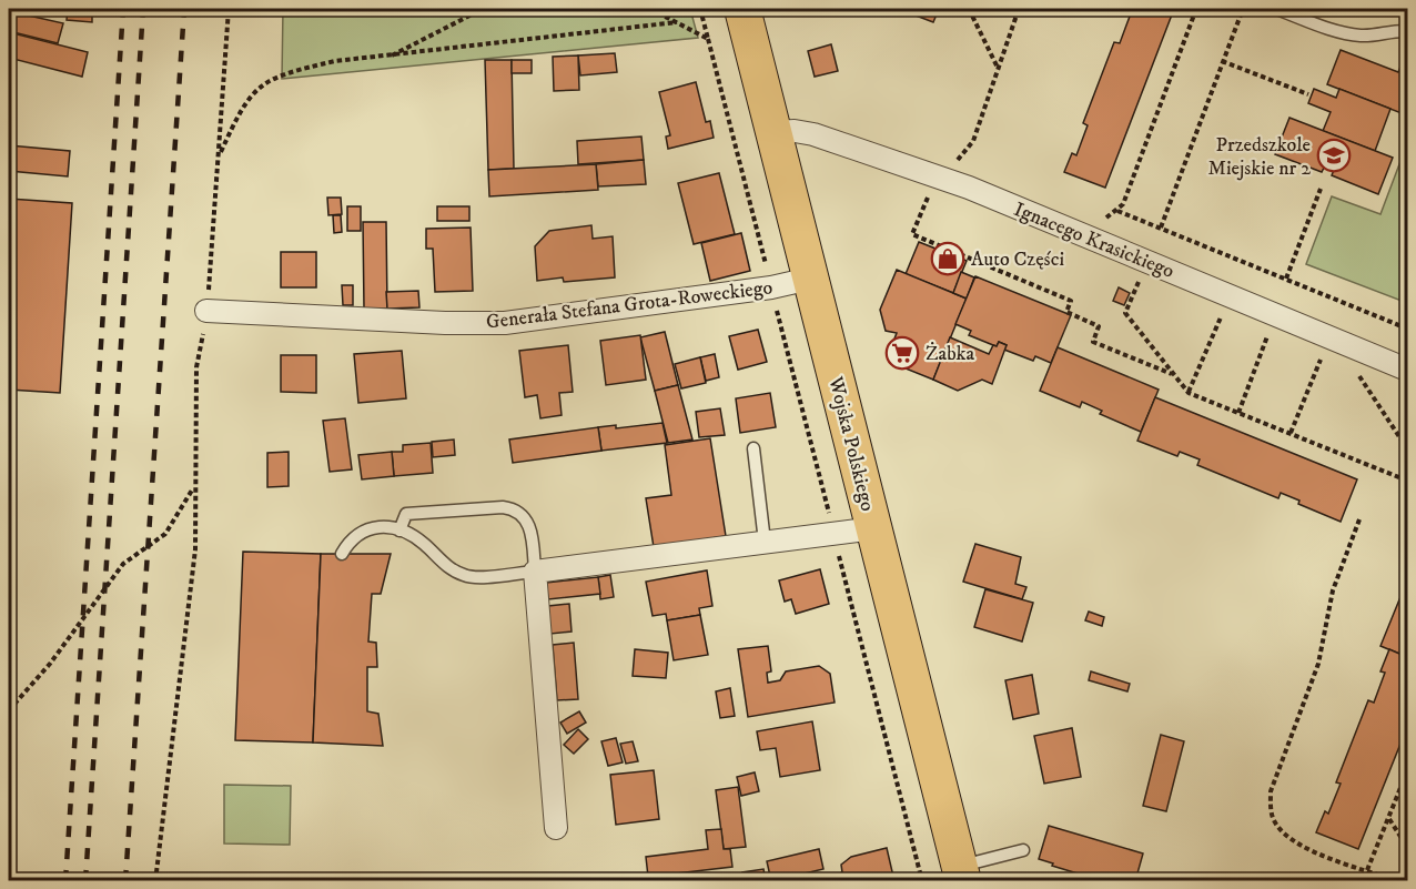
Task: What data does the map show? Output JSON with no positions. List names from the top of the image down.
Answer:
{
  "streets": {
    "main road": ["Wojska Polskiego"],
    "street": ["Ignacego Krasickiego", "Generała Stefana Grota-Roweckiego"]
  },
  "crossings": [
    ["Ignacego Krasickiego", "Wojska Polskiego"],
    ["Generała Stefana Grota-Roweckiego", "Wojska Polskiego"]
  ],
  "places": {
    "school or university": ["Przedszkole Miejskie nr 2"],
    "shop": ["Auto Części"],
    "supermarket": ["Żabka"]
  }
}
